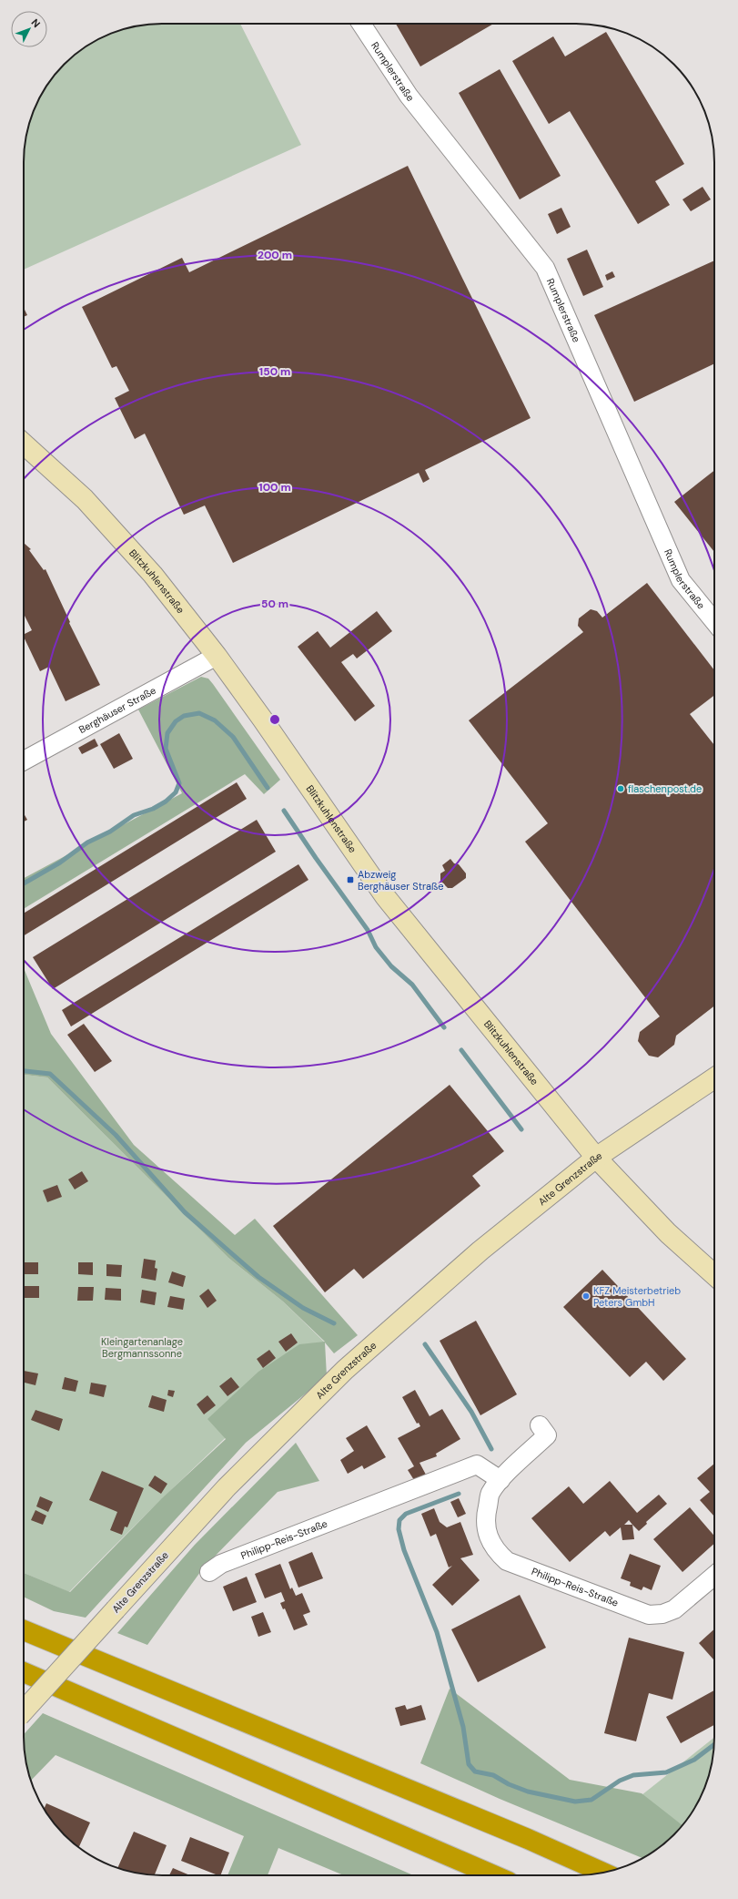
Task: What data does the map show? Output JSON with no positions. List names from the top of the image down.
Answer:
{
  "streets": {
    "main road": ["Blitzkuhlenstraße", "Alte Grenzstraße"],
    "street": ["Rumplerstraße", "Berghäuser Straße", "Philipp-Reis-Straße"]
  },
  "crossings": [
    ["Blitzkuhlenstraße", "Berghäuser Straße"],
    ["Blitzkuhlenstraße", "Alte Grenzstraße"]
  ],
  "parks": ["Kleingartenanlage Bergmannssonne"],
  "places": {
    "other": ["flaschenpost.de", "KFZ Meisterbetrieb Peters GmbH"],
    "transit": ["Abzweig Berghäuser Straße"]
  },
  "north": "top right",
  "rings": [
    "200 m",
    "150 m",
    "100 m",
    "50 m"
  ]
}
